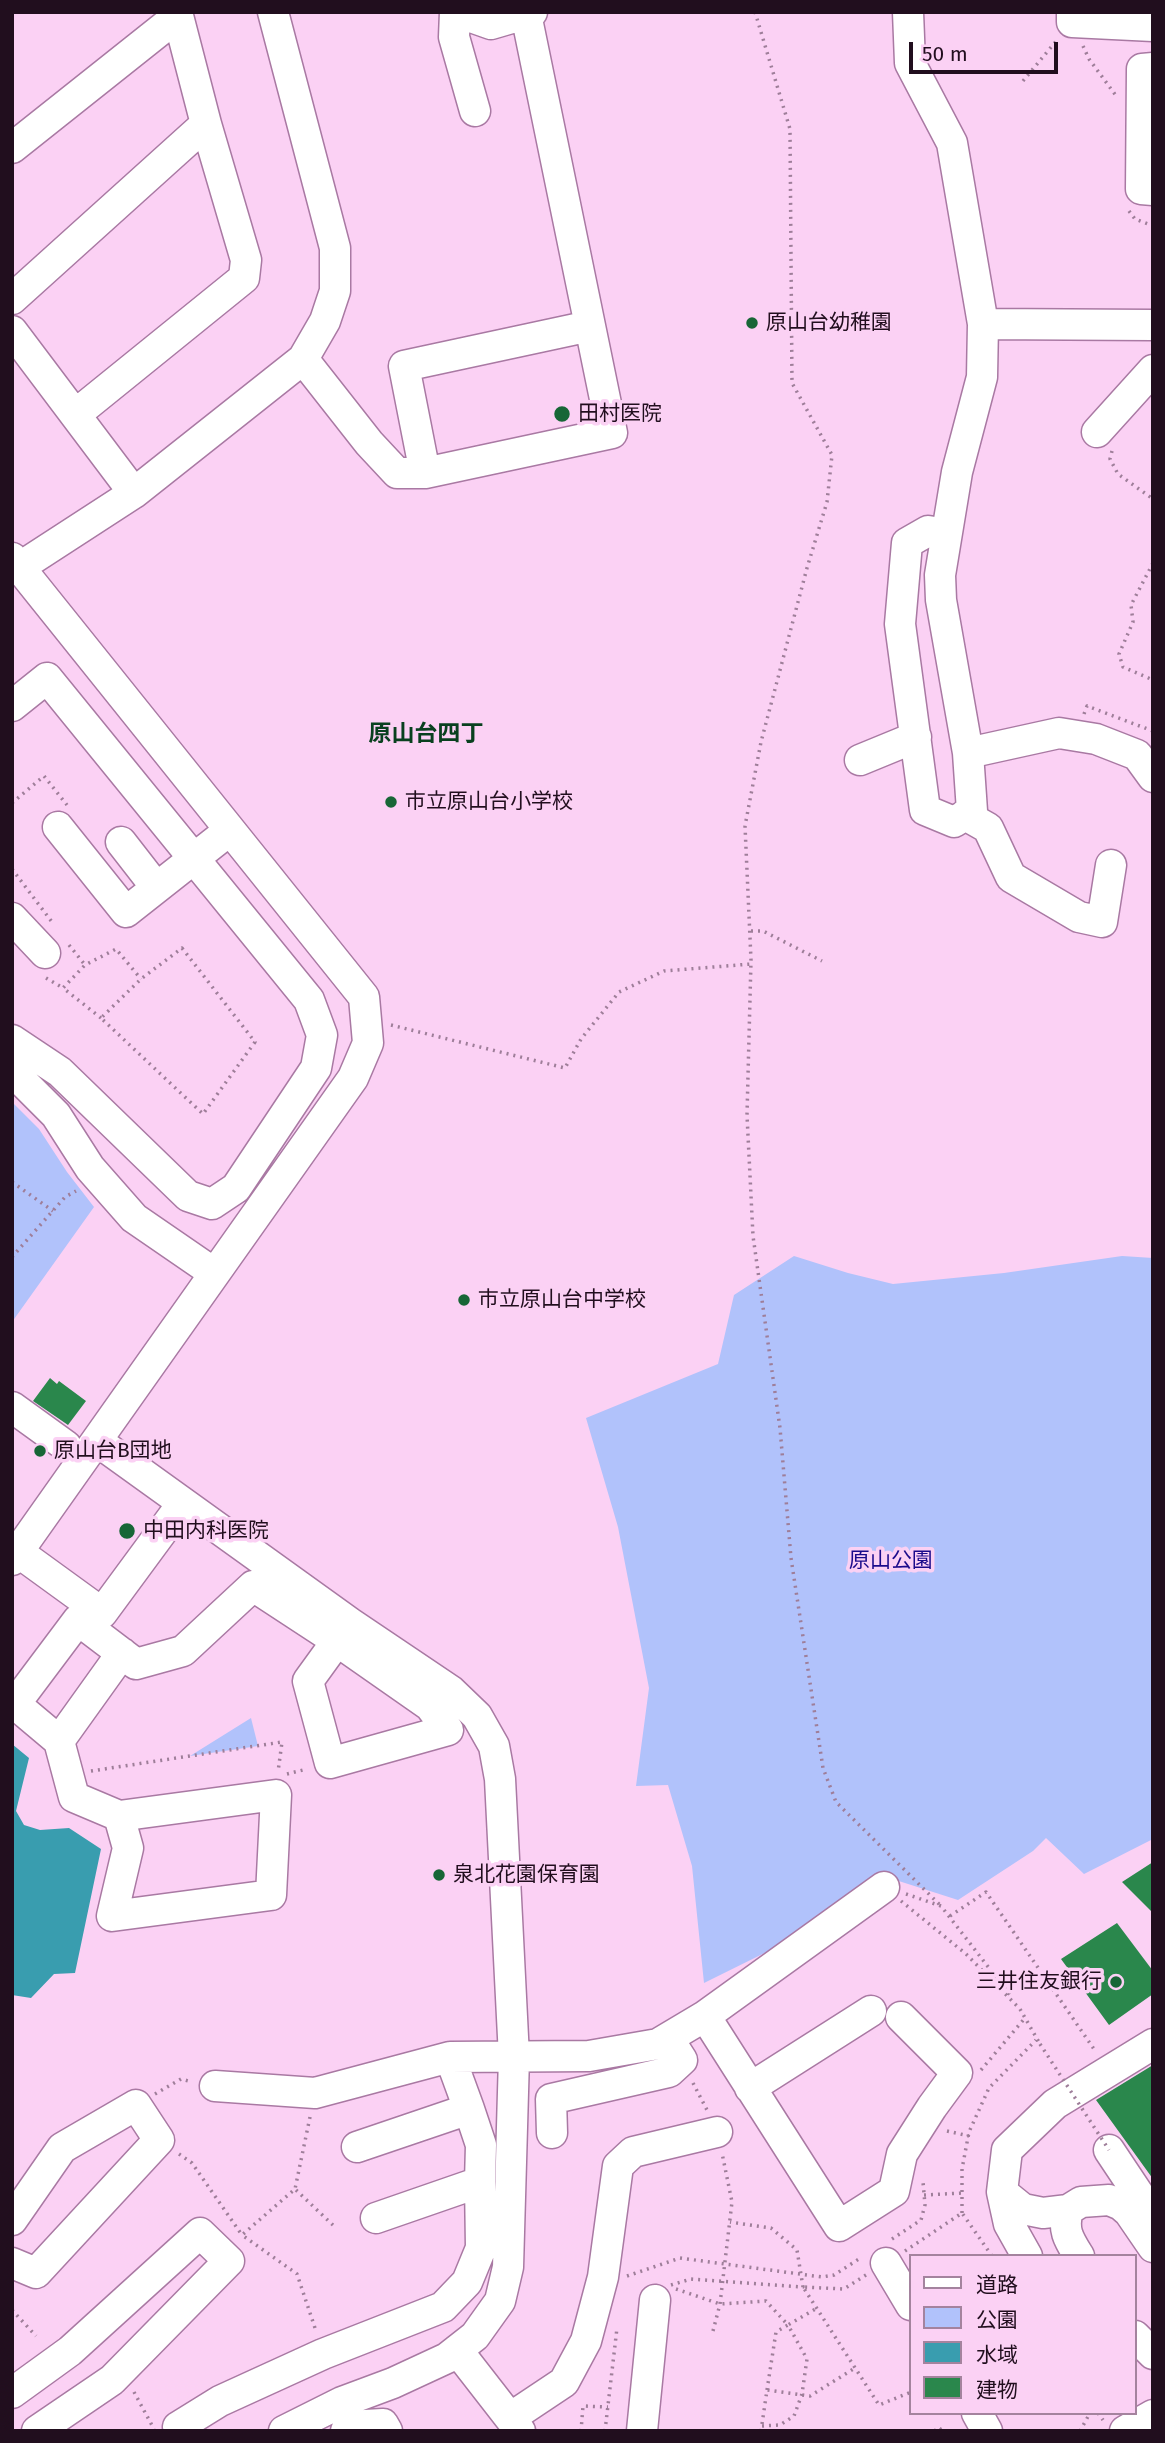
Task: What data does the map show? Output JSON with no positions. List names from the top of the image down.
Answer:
{
  "districts": ["原山台四丁"],
  "parks": ["原山公園"],
  "places": [
    "原山台幼稚園",
    "田村医院",
    "市立原山台小学校",
    "市立原山台中学校",
    "原山台B団地",
    "中田内科医院",
    "泉北花園保育園",
    "三井住友銀行"
  ],
  "legend": [
    "道路",
    "公園",
    "水域",
    "建物"
  ],
  "scale_bar": "50 m"
}
